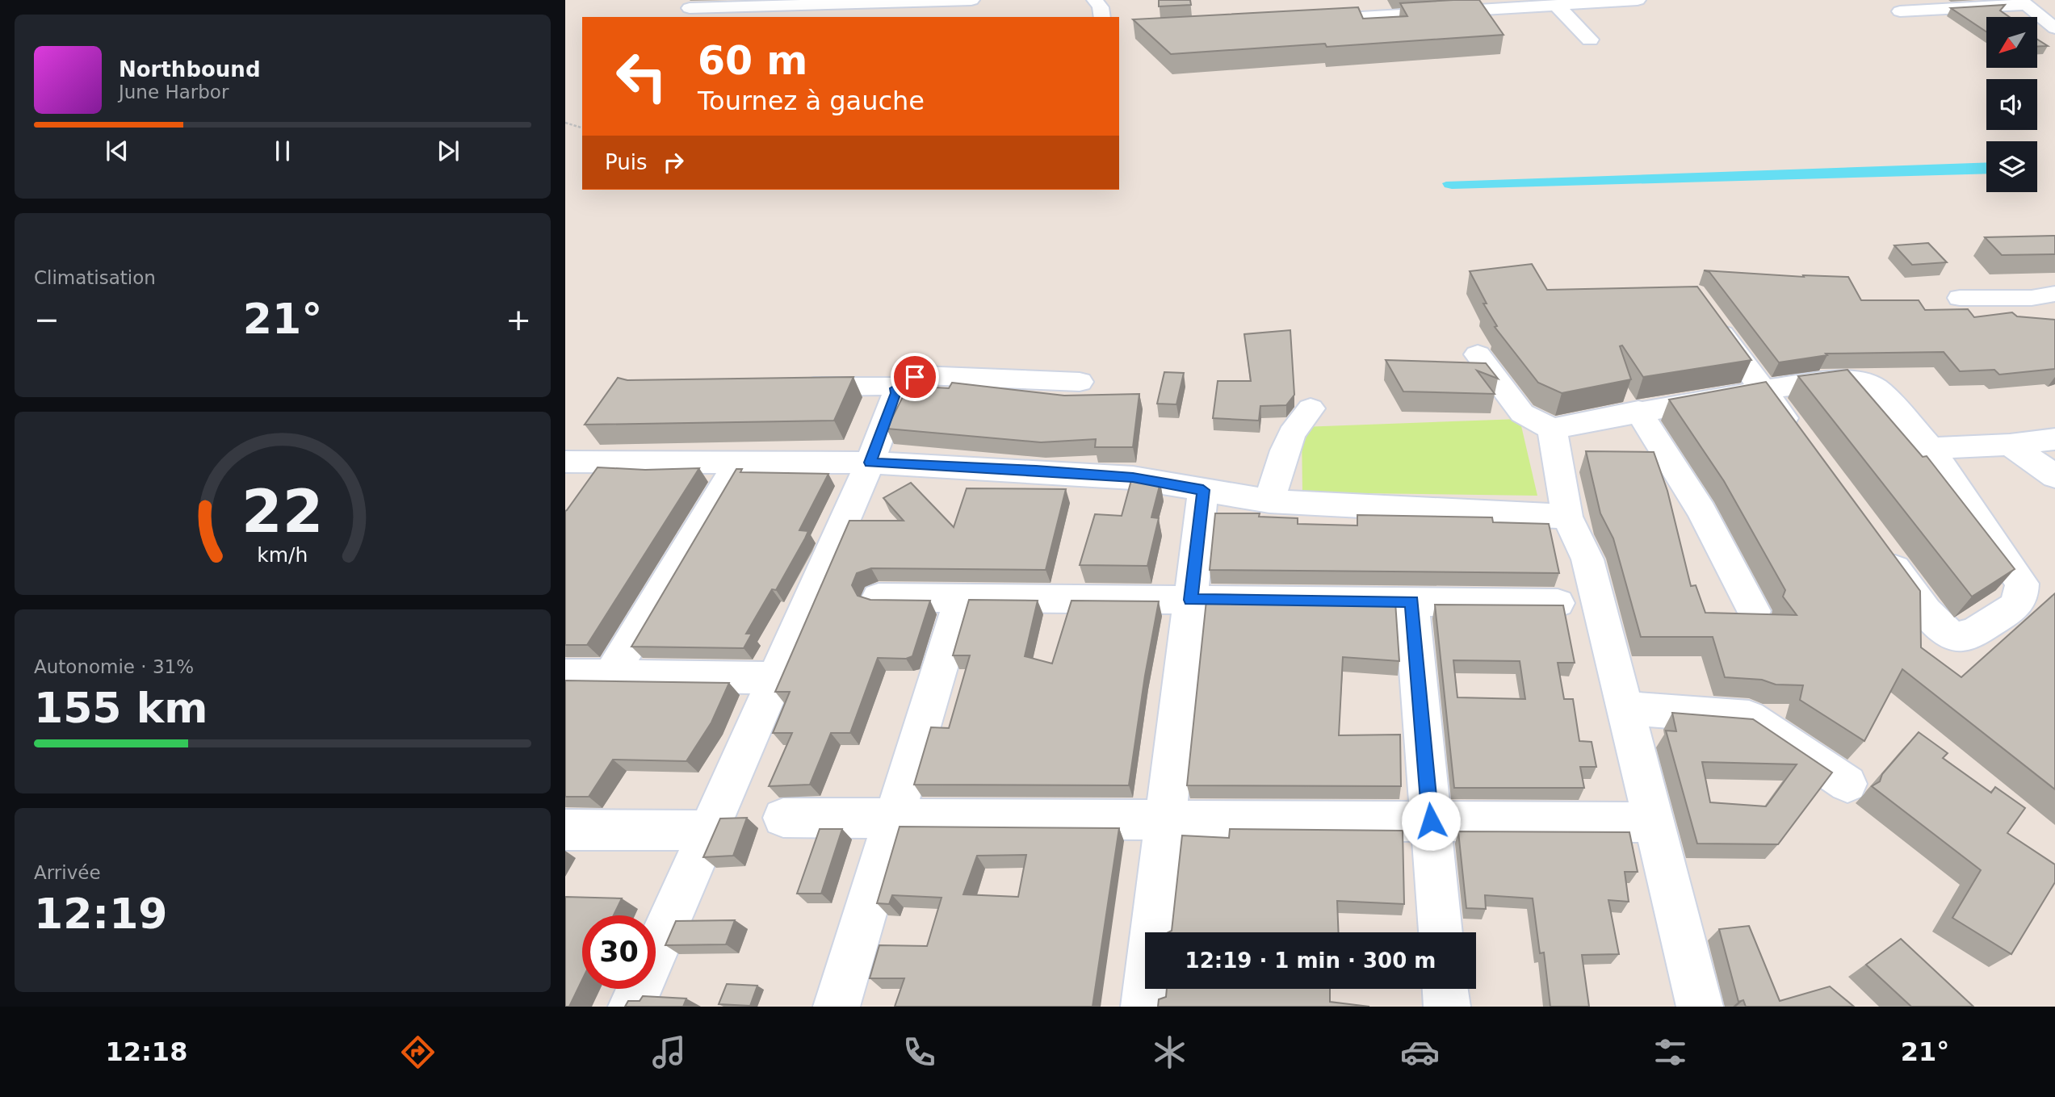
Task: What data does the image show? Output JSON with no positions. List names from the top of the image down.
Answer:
{
  "north": "bottom left",
  "page": {
    "turn": ["60 m", "Tournez à gauche"],
    "song": ["Northbound", "June Harbor"],
    "then": "Puis",
    "tile": [
      "Climatisation",
      ["Autonomie · 31%", "155 km"],
      ["Arrivée", "12:19"]
    ],
    "heat": ["−", "21°", "+"],
    "limit": "30",
    "trip": "12:19 · 1 min · 300 m",
    "tabs": ["12:18", "21°"],
    "gauge": ["22", "km/h"]
  }
}
